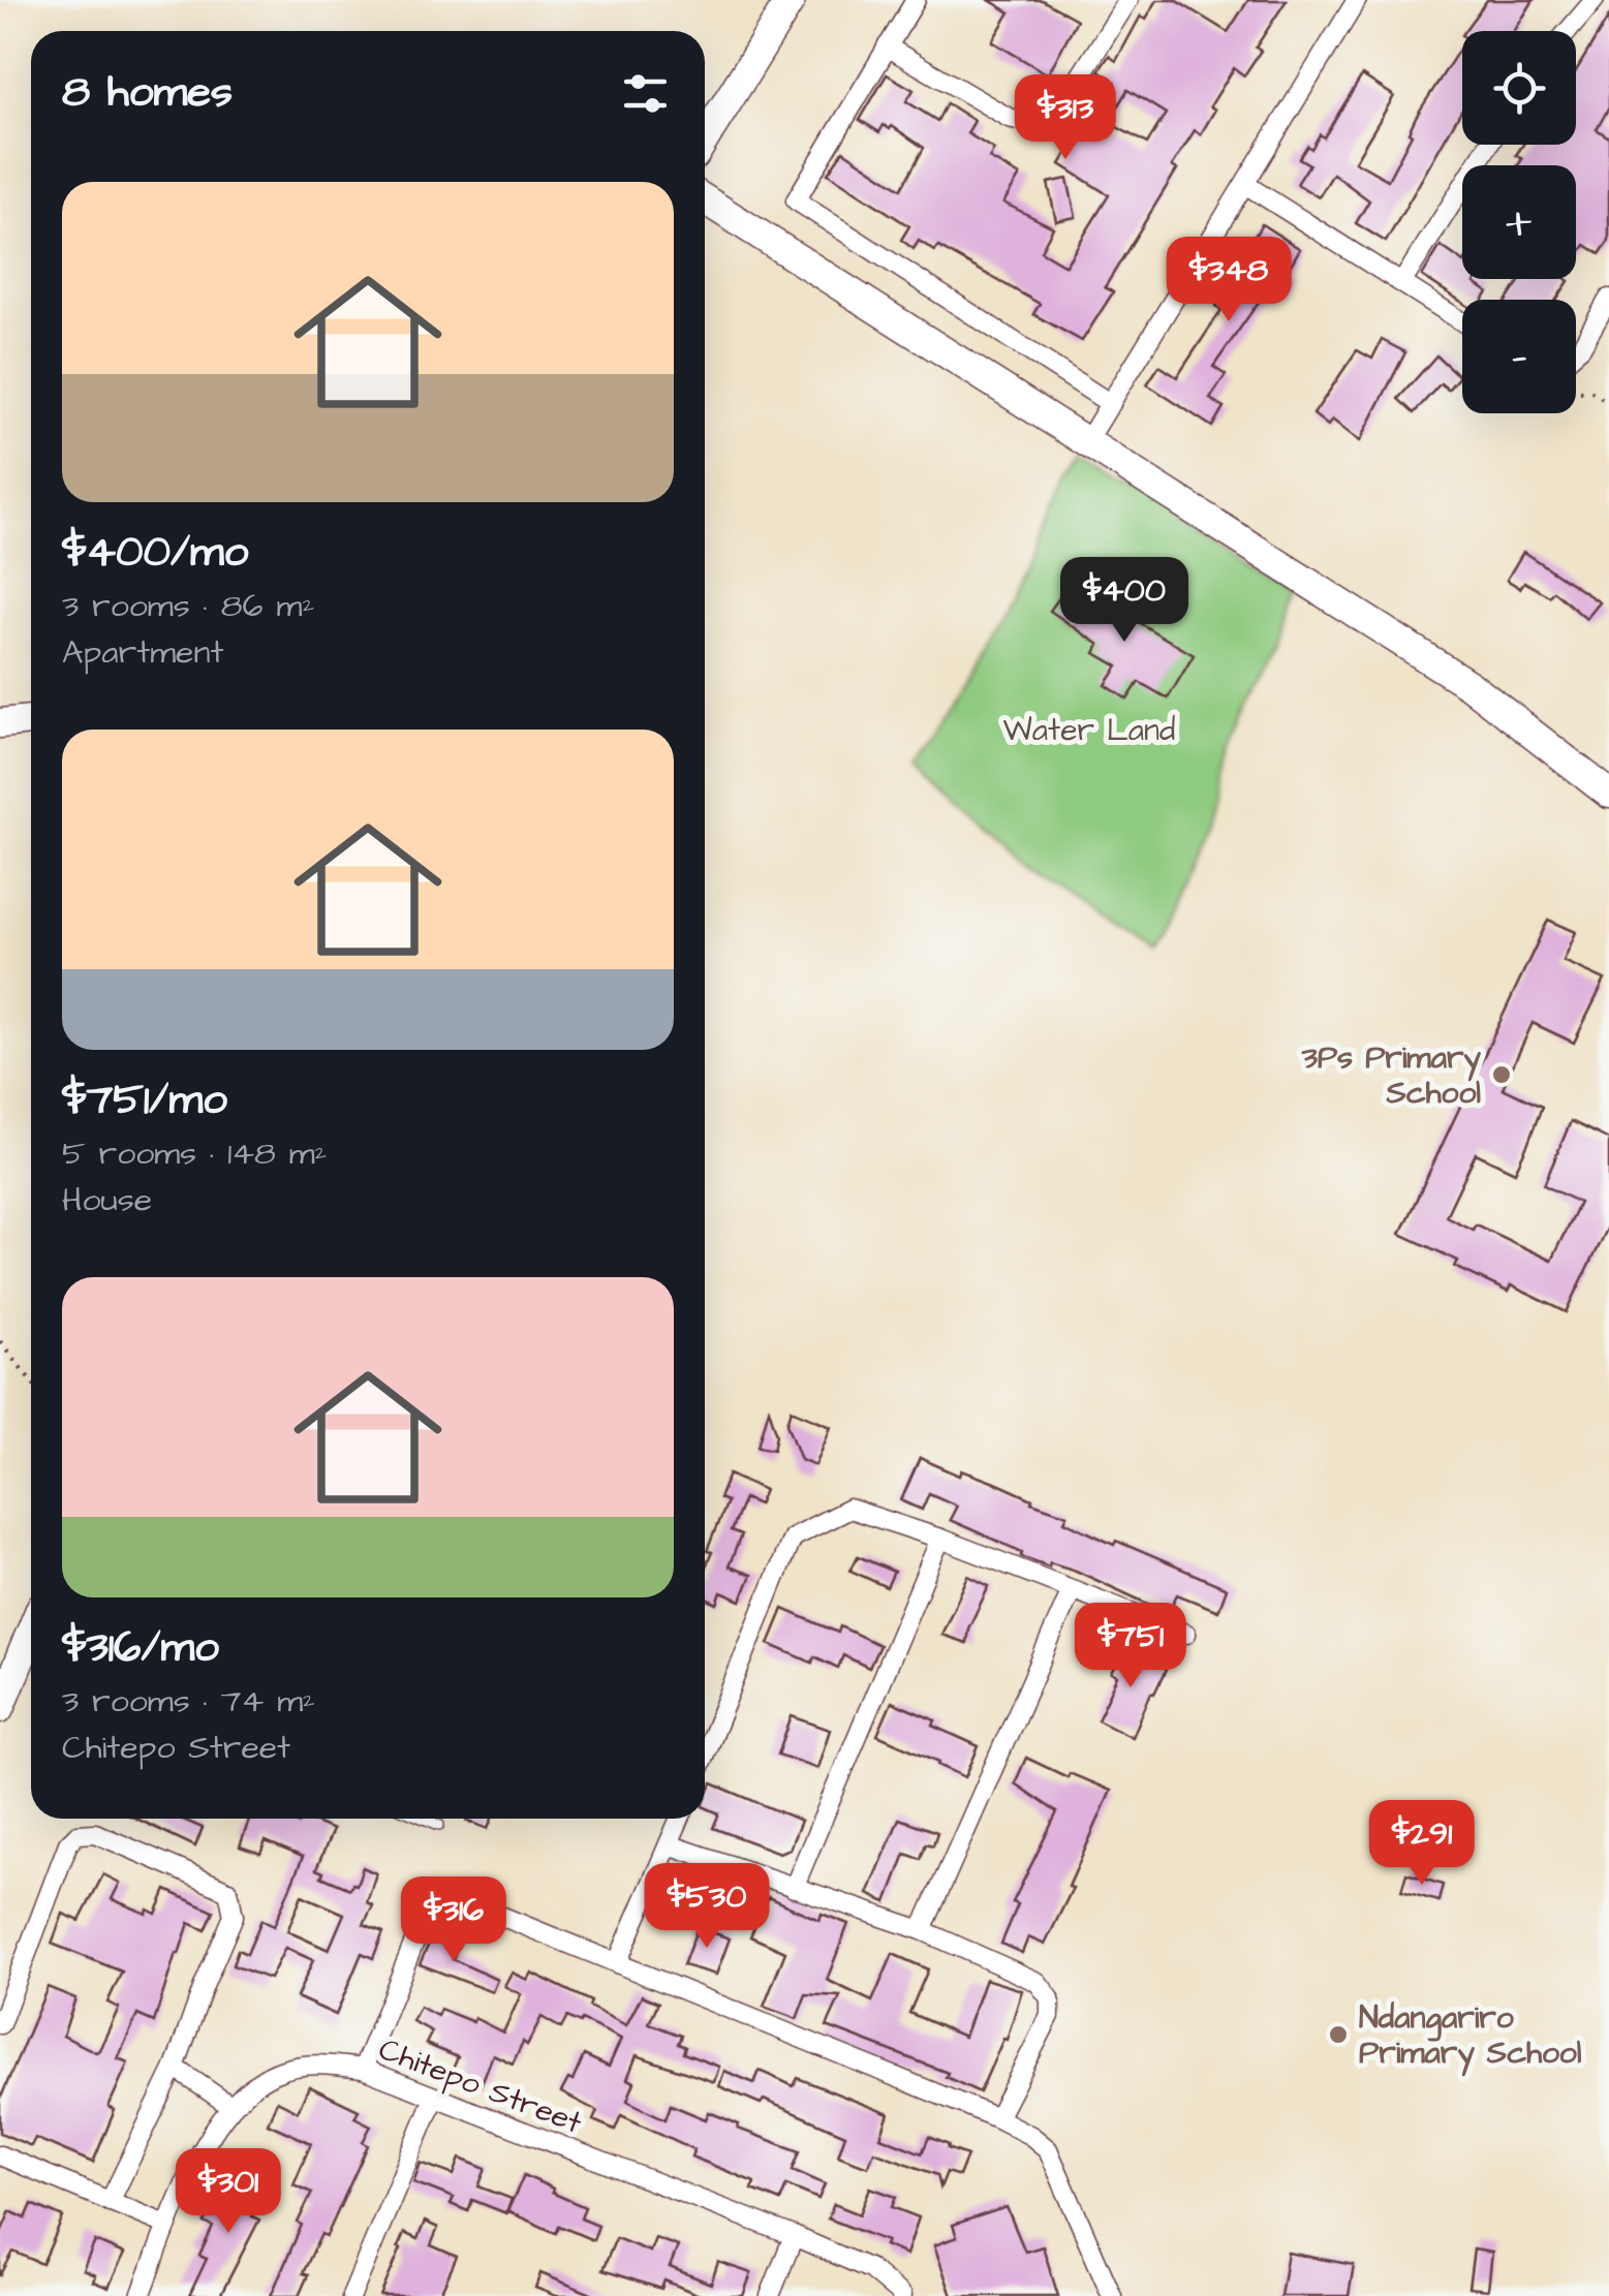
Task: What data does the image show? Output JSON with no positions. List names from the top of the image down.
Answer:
{
  "streets": {
    "street": ["Chitepo Street"]
  },
  "parks": ["Water Land"],
  "places": ["3Ps Primary School", "Ndangariro Primary School"],
  "page": {
    "map_buttons": ["+", "−"],
    "heading": "8 homes",
    "price": [
      "$313",
      "$348",
      "$400",
      "$751",
      "$291",
      "$530",
      "$316",
      "$301"
    ],
    "list": [
      {
        "name": "$400/mo",
        "note": "3 rooms · 86 m² · Apartment"
      },
      {
        "name": "$751/mo",
        "note": "5 rooms · 148 m² · House"
      },
      {
        "name": "$316/mo",
        "note": "3 rooms · 74 m² · Chitepo Street"
      }
    ]
  }
}
